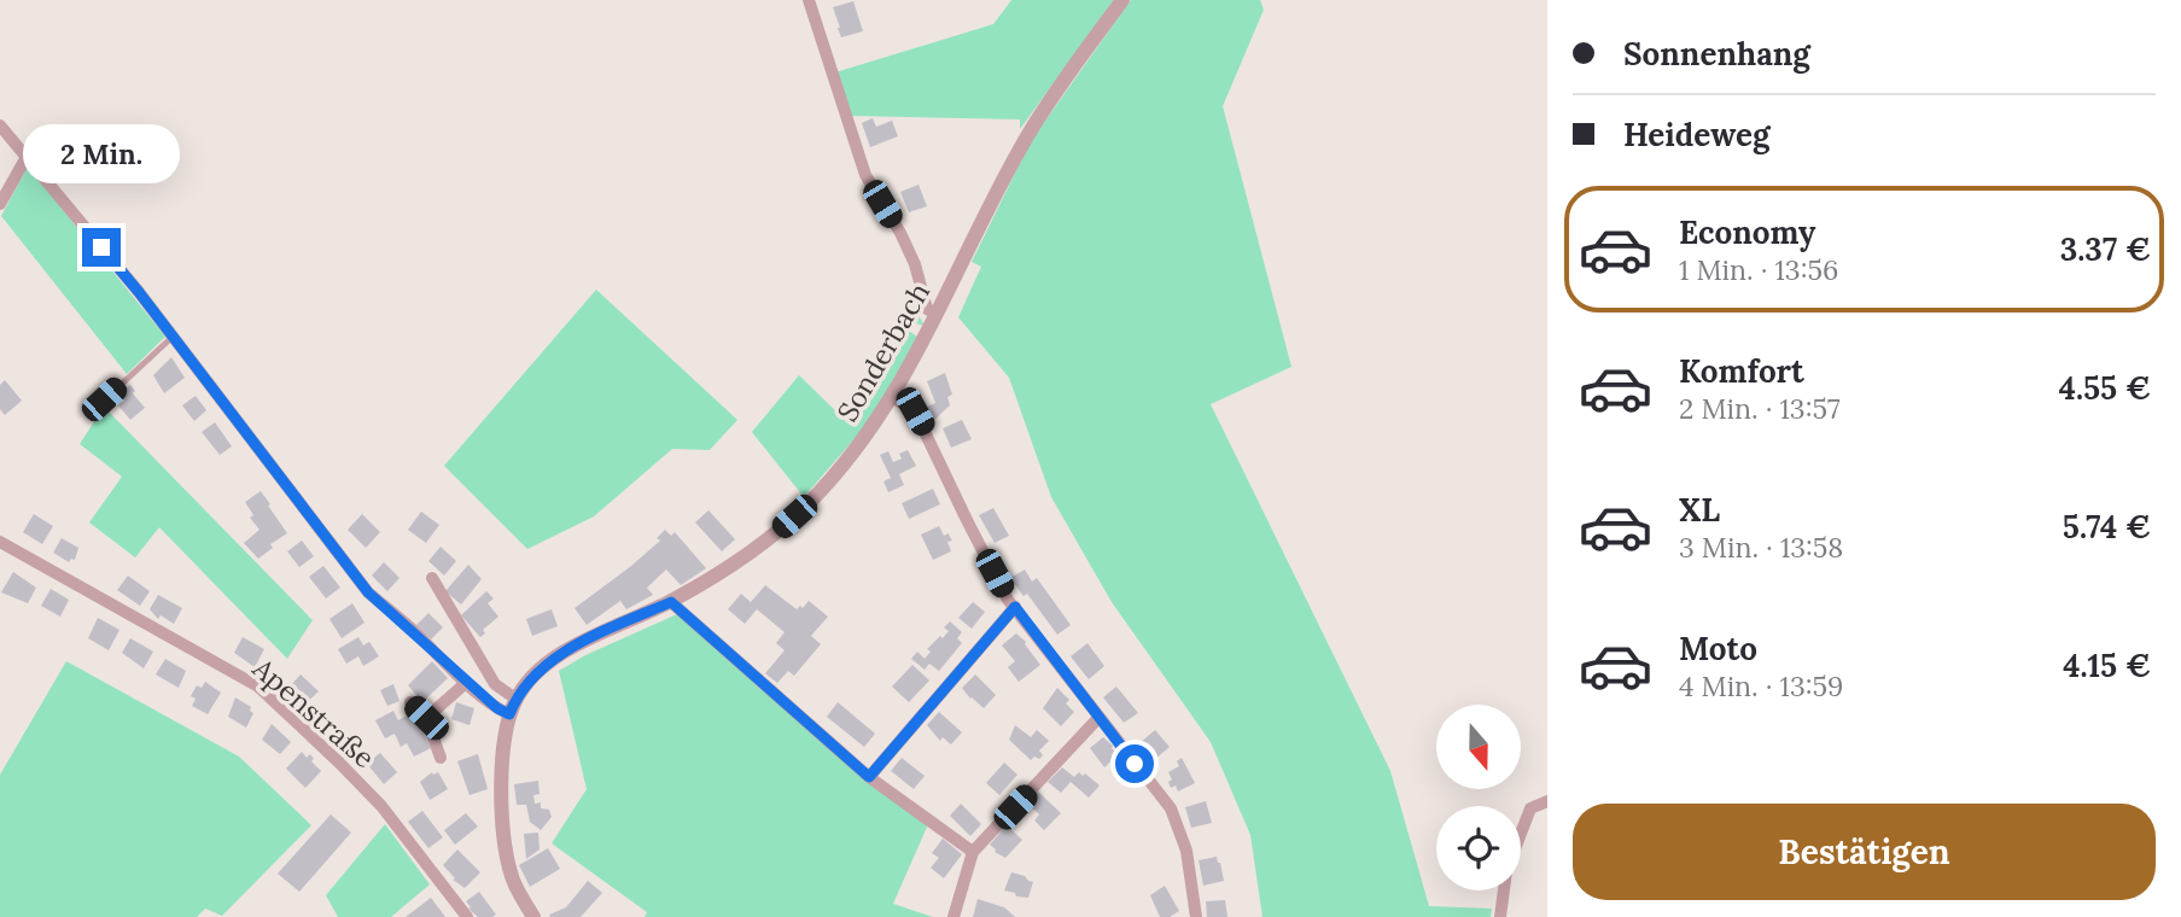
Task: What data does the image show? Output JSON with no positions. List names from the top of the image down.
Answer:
{
  "streets": {
    "street": ["Sonderbach", "Apenstraße"]
  },
  "north": "bottom",
  "page": {
    "banner": ["Sonnenhang", "Heideweg"],
    "bubble": "2 Min.",
    "list": [
      {
        "name": "Economy",
        "note": "1 Min. · 13:56",
        "value": "3.37 €"
      },
      {
        "name": "Komfort",
        "note": "2 Min. · 13:57",
        "value": "4.55 €"
      },
      {
        "name": "XL",
        "note": "3 Min. · 13:58",
        "value": "5.74 €"
      },
      {
        "name": "Moto",
        "note": "4 Min. · 13:59",
        "value": "4.15 €"
      }
    ],
    "buttons": "Bestätigen"
  }
}
